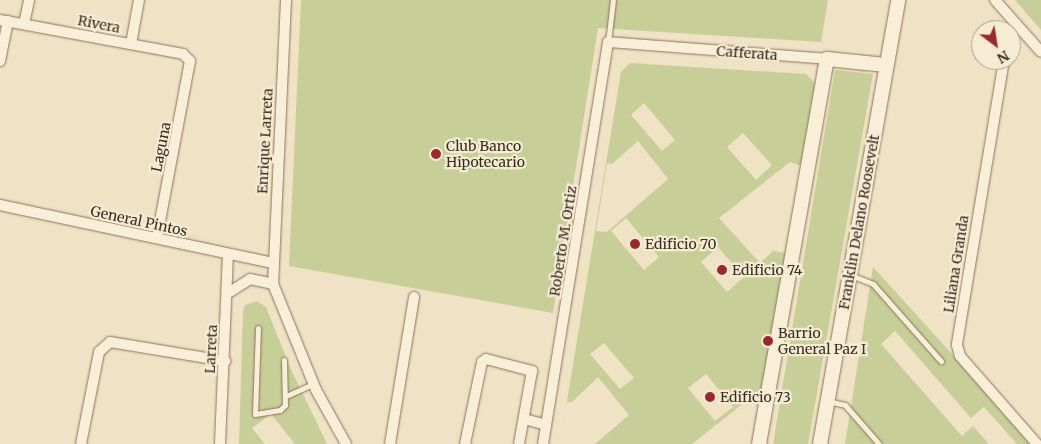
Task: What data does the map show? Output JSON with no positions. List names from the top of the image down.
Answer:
{
  "streets": {
    "street": [
      "Rivera",
      "Cafferata",
      "Enrique Larreta",
      "Laguna",
      "General Pintos",
      "Franklin Delano Roosevelt",
      "Roberto M. Ortiz",
      "Liliana Granda",
      "Larreta"
    ]
  },
  "crossings": [
    ["Rivera", "Laguna"],
    ["Cafferata", "Franklin Delano Roosevelt"],
    ["Cafferata", "Roberto M. Ortiz"],
    ["Enrique Larreta", "General Pintos"],
    ["Laguna", "General Pintos"],
    ["General Pintos", "Larreta"]
  ],
  "places": [
    "Club Banco Hipotecario",
    "Edificio 70",
    "Edificio 74",
    "Barrio General Paz I",
    "Edificio 73"
  ],
  "north": "bottom right"
}
